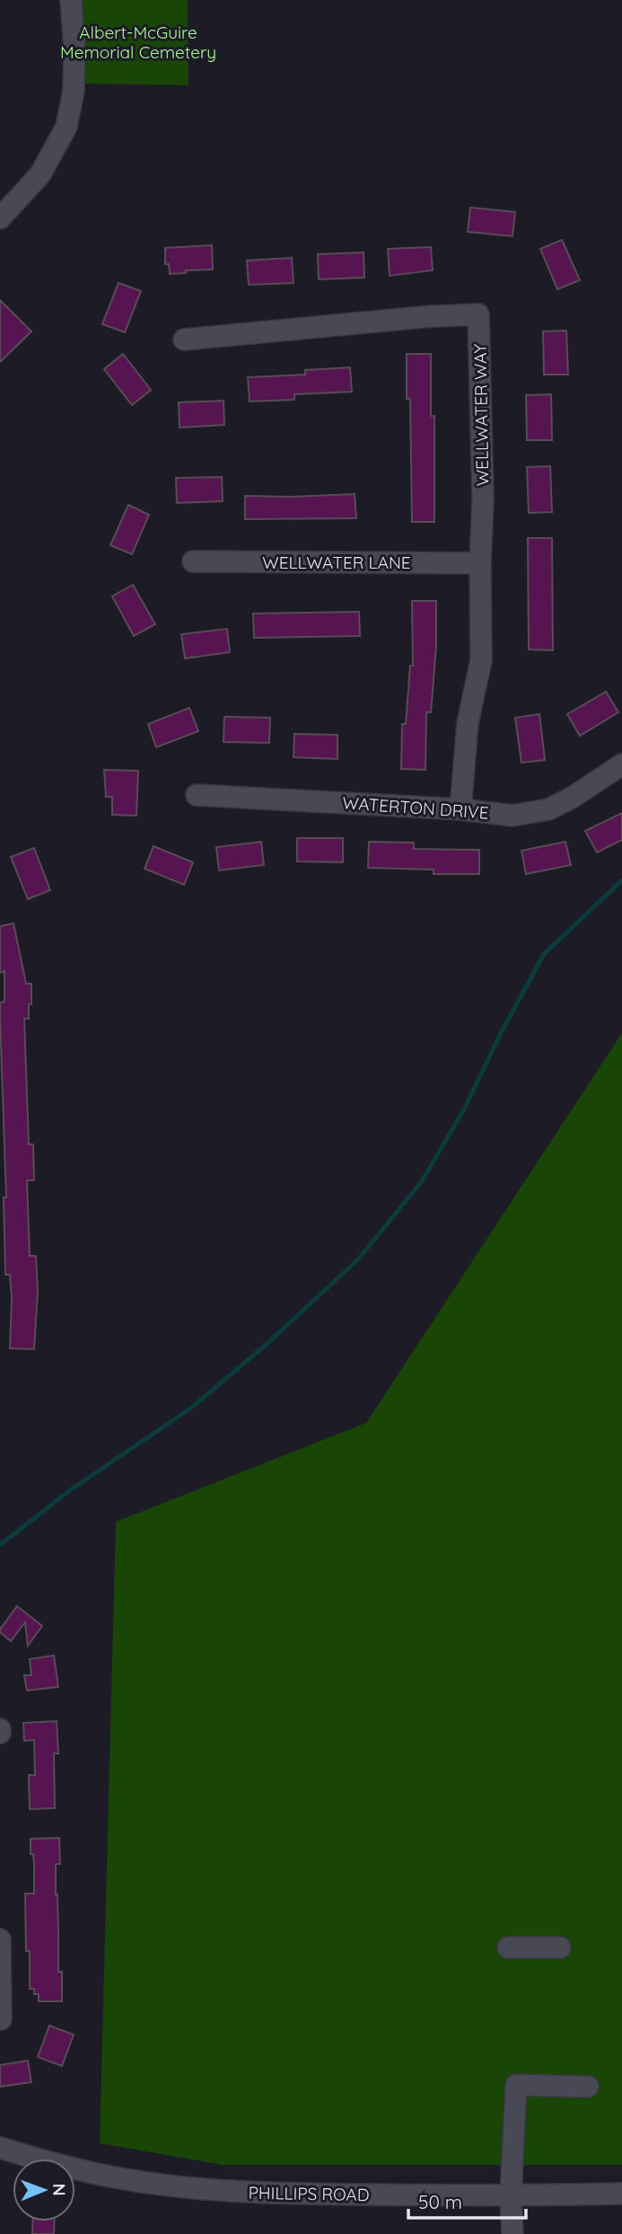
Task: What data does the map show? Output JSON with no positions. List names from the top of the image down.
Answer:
{
  "streets": {
    "street": [
      "WELLWATER WAY",
      "WELLWATER LANE",
      "WATERTON DRIVE",
      "PHILLIPS ROAD"
    ]
  },
  "crossings": [
    ["WELLWATER WAY", "WELLWATER LANE"],
    ["WELLWATER WAY", "WATERTON DRIVE"]
  ],
  "parks": ["Albert-McGuire Memorial Cemetery"],
  "scale_bar": "50 m",
  "north": "right"
}
